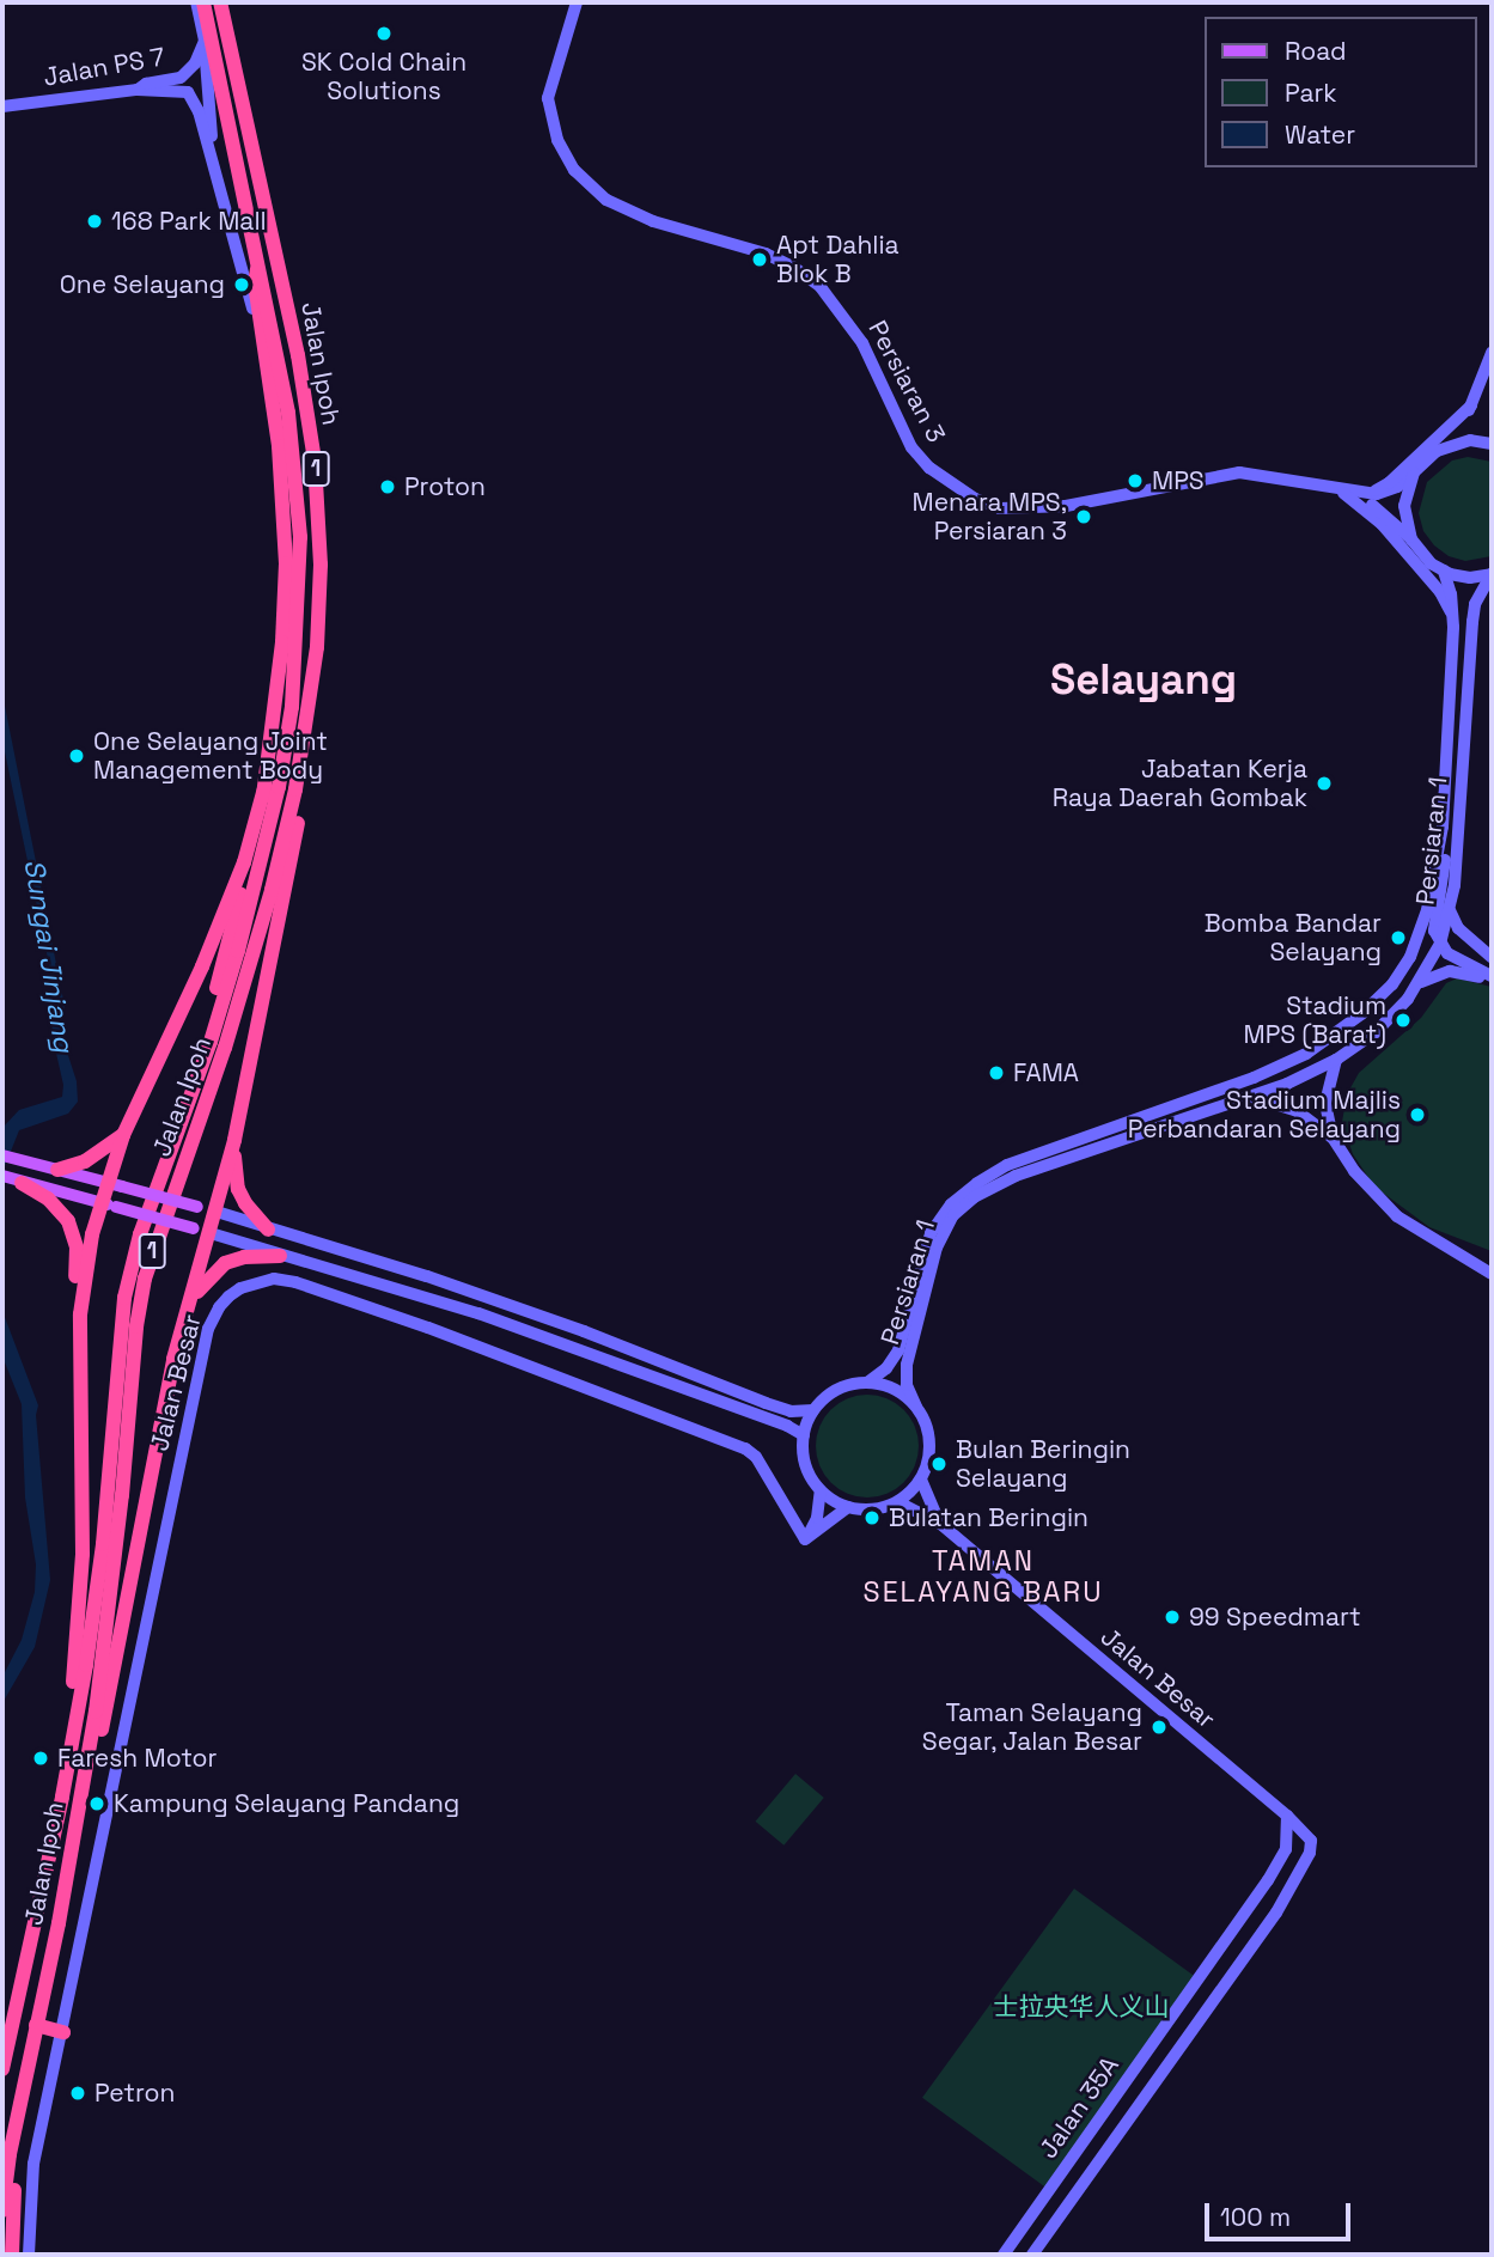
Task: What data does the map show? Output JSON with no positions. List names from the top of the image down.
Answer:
{
  "streets": {
    "highway": ["Jalan Ipoh", "1"],
    "street": [
      "Jalan PS 7",
      "Persiaran 3",
      "Persiaran 1",
      "Jalan Besar",
      "Jalan 35A"
    ]
  },
  "crossings": [
    ["Persiaran 1", "Jalan Besar"],
    ["Jalan Besar", "Jalan 35A"]
  ],
  "districts": ["Selayang", "TAMAN SELAYANG BARU"],
  "water": ["Sungai Jinjang"],
  "parks": ["士拉央华人义山"],
  "places": [
    "SK Cold Chain Solutions",
    "168 Park Mall",
    "Apt Dahlia Blok B",
    "One Selayang",
    "MPS",
    "Proton",
    "Menara MPS, Persiaran 3",
    "One Selayang Joint Management Body",
    "Jabatan Kerja Raya Daerah Gombak",
    "Bomba Bandar Selayang",
    "Stadium MPS (Barat)",
    "FAMA",
    "Stadium Majlis Perbandaran Selayang",
    "Bulan Beringin Selayang",
    "Bulatan Beringin",
    "99 Speedmart",
    "Taman Selayang Segar, Jalan Besar",
    "Faresh Motor",
    "Kampung Selayang Pandang",
    "Petron"
  ],
  "legend": ["Road", "Park", "Water"],
  "scale_bar": "100 m"
}
